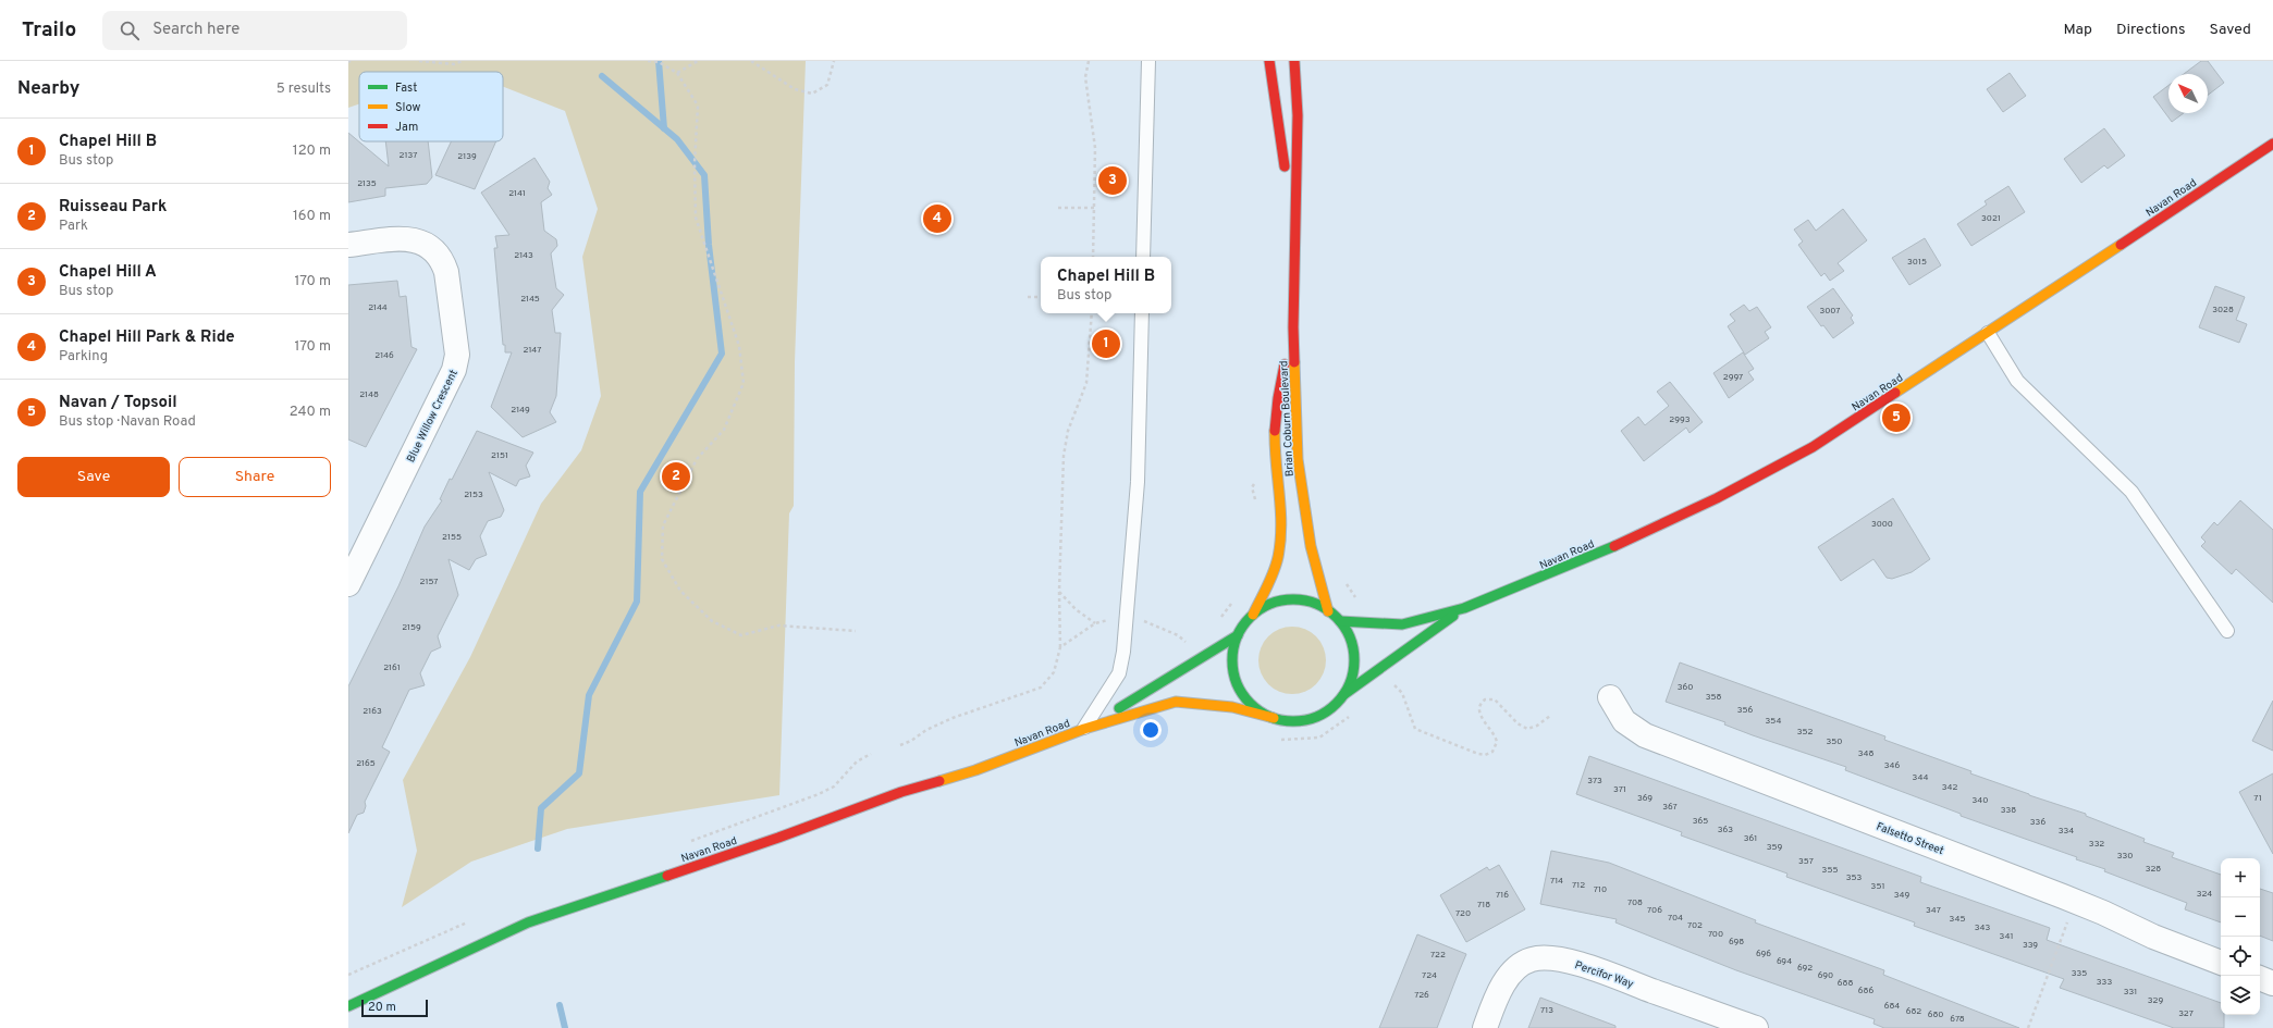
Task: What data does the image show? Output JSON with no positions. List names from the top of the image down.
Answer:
{
  "streets": {
    "main road": ["Navan Road", "Brian Coburn Boulevard"],
    "street": ["Blue Willow Crescent", "Falsetto Street", "Percifor Way"]
  },
  "crossings": [
    ["Navan Road", "Brian Coburn Boulevard"]
  ],
  "house_numbers": [
    "2137",
    "2139",
    "2135",
    "2141",
    "3021",
    "2143",
    "3015",
    "2145",
    "2144",
    "3028",
    "3007",
    "2147",
    "2146",
    "2997",
    "2148",
    "2149",
    "2993",
    "2151",
    "2153",
    "3000",
    "2155",
    "2157",
    "2159",
    "2161",
    "360",
    "358",
    "356",
    "2163",
    "354",
    "352",
    "350",
    "348",
    "2165",
    "346",
    "344",
    "373",
    "342",
    "371",
    "369",
    "71",
    "340",
    "367",
    "338",
    "365",
    "336",
    "363",
    "334",
    "361",
    "332",
    "359",
    "330",
    "357",
    "328",
    "355",
    "353",
    "714",
    "712",
    "351",
    "710",
    "324",
    "716",
    "349",
    "708",
    "718",
    "706",
    "347",
    "720",
    "704",
    "345",
    "702",
    "343",
    "700",
    "341",
    "698",
    "339",
    "696",
    "722",
    "694",
    "692",
    "335",
    "724",
    "690",
    "333",
    "688",
    "686",
    "331",
    "726",
    "329",
    "684",
    "713",
    "682",
    "327",
    "680",
    "678"
  ],
  "legend": ["Fast", "Slow", "Jam"],
  "scale_bar": "20 m",
  "north": "top left",
  "page": {
    "header": "Trailo",
    "search": "Search here",
    "nav": ["Map", "Directions", "Saved"],
    "heading": ["Nearby", "5 results"],
    "list": [
      {
        "mark": "1",
        "name": "Chapel Hill B",
        "note": "Bus stop",
        "value": "120 m"
      },
      {
        "mark": "2",
        "name": "Ruisseau Park",
        "note": "Park",
        "value": "160 m"
      },
      {
        "mark": "3",
        "name": "Chapel Hill A",
        "note": "Bus stop",
        "value": "170 m"
      },
      {
        "mark": "4",
        "name": "Chapel Hill Park & Ride",
        "note": "Parking",
        "value": "170 m"
      },
      {
        "mark": "5",
        "name": "Navan / Topsoil",
        "note": "Bus stop · Navan Road",
        "value": "240 m"
      }
    ],
    "pins": [
      "3",
      "4",
      "1",
      "5",
      "2"
    ],
    "popup": ["Chapel Hill B", "Bus stop"],
    "buttons": ["Save", "Share"],
    "map_buttons": ["+", "−"],
    "scale": "20 m"
  }
}
